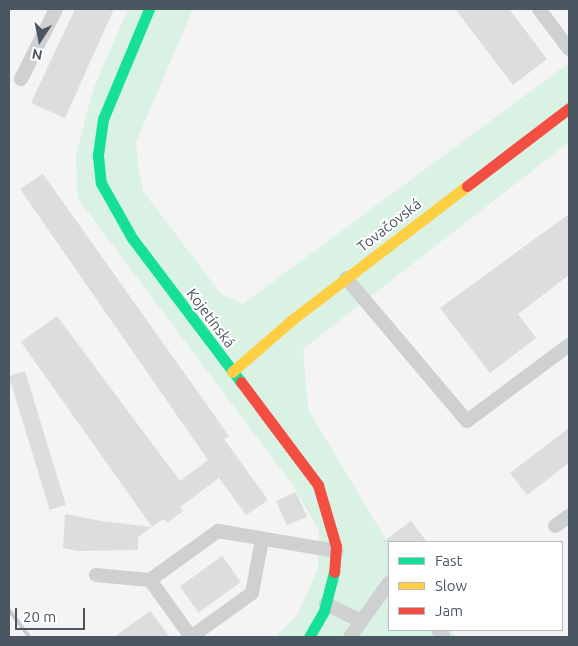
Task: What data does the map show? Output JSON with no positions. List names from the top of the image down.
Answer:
{
  "streets": {
    "main road": ["Tovačovská", "Kojetínská"]
  },
  "crossings": [
    ["Tovačovská", "Kojetínská"]
  ],
  "legend": ["Fast", "Slow", "Jam"],
  "scale_bar": "20 m",
  "north": "bottom"
}
